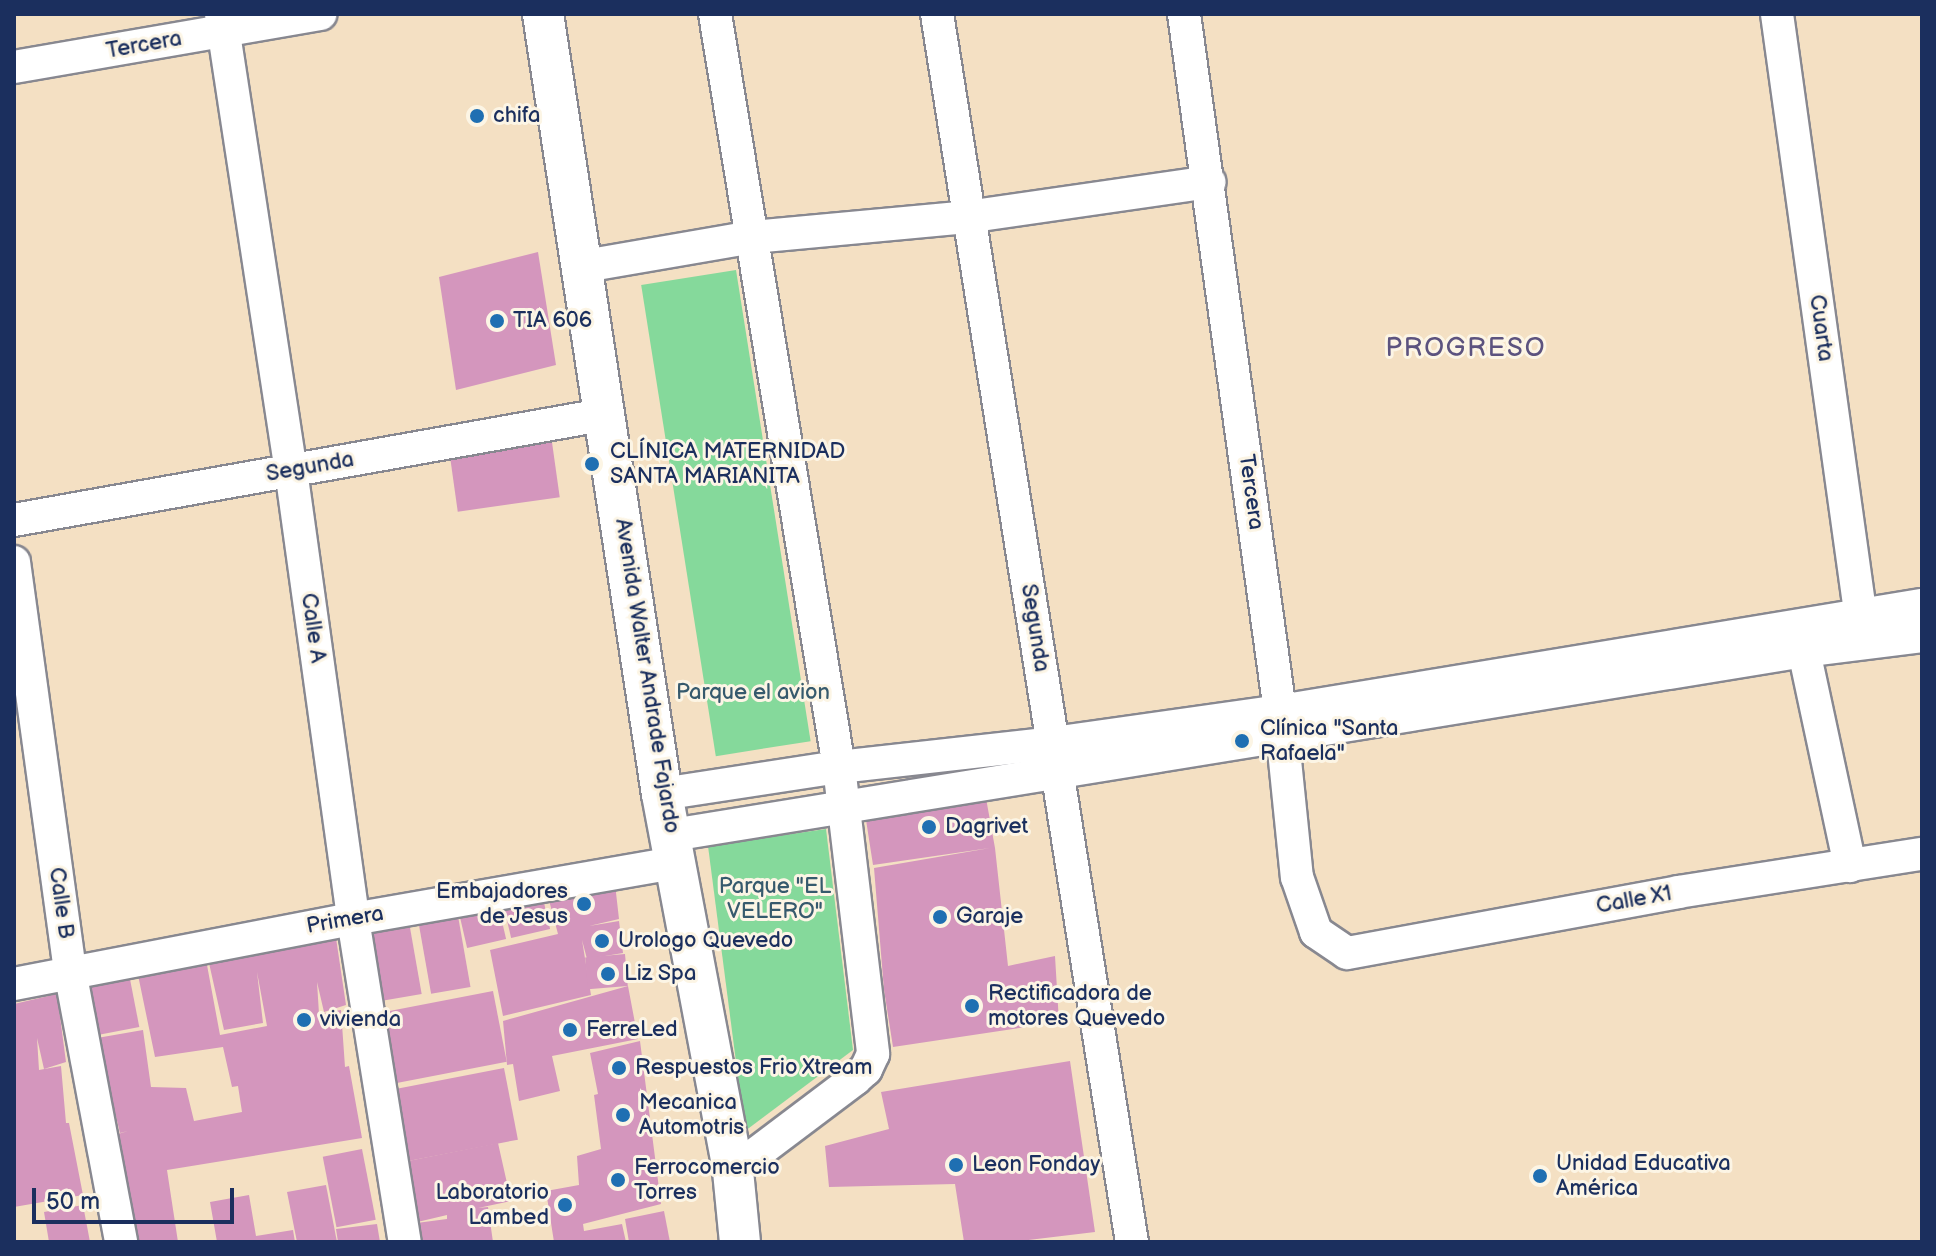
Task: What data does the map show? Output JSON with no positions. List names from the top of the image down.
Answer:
{
  "streets": {
    "main road": ["Avenida Walter Andrade Fajardo"],
    "street": [
      "Tercera",
      "Cuarta",
      "Segunda",
      "Calle A",
      "Calle X1",
      "Calle B",
      "Primera"
    ]
  },
  "crossings": [
    ["Tercera", "Calle A"],
    ["Tercera", "Calle X1"],
    ["Segunda", "Calle A"],
    ["Segunda", "Avenida Walter Andrade Fajardo"],
    ["Segunda", "Primera"],
    ["Calle A", "Primera"],
    ["Avenida Walter Andrade Fajardo", "Primera"],
    ["Calle B", "Primera"]
  ],
  "districts": ["PROGRESO"],
  "parks": ["Parque el avion", "Parque \"EL VELERO\""],
  "places": [
    "chifa",
    "TIA 606",
    "CLÍNICA MATERNIDAD SANTA MARIANITA",
    "Clínica \"Santa Rafaela\"",
    "Dagrivet",
    "Embajadores de Jesus",
    "Garaje",
    "Urologo Quevedo",
    "Liz Spa",
    "Rectificadora de motores Quevedo",
    "vivienda",
    "FerreLed",
    "Respuestos Frio Xtream",
    "Mecanica Automotris",
    "Leon Fonday",
    "Unidad Educativa América",
    "Ferrocomercio Torres",
    "Laboratorio Lambed"
  ],
  "scale_bar": "50 m"
}
